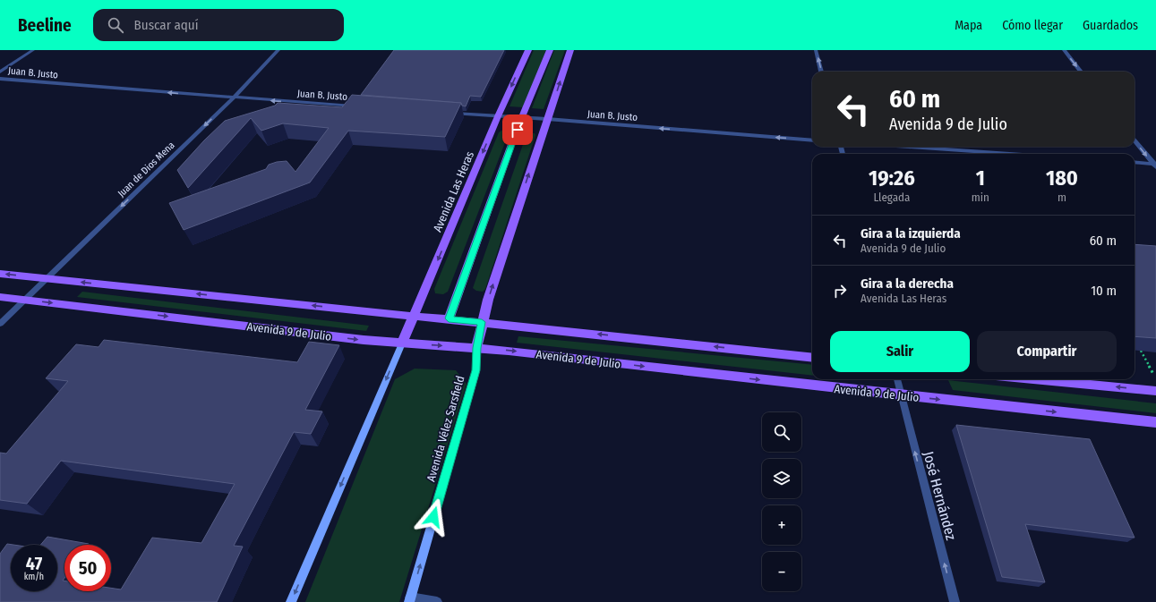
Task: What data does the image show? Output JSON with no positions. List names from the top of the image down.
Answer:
{
  "streets": {
    "main road": ["Avenida Las Heras", "Avenida 9 de Julio", "Avenida Vélez Sarsfield"],
    "street": ["Juan B. Justo", "Juan de Dios Mena", "José Hernández"]
  },
  "crossings": [
    ["Juan B. Justo", "Juan de Dios Mena"],
    ["Juan B. Justo", "Avenida Las Heras"],
    ["Juan de Dios Mena", "Avenida 9 de Julio"],
    ["Avenida Las Heras", "Avenida 9 de Julio"],
    ["Avenida 9 de Julio", "Avenida Vélez Sarsfield"],
    ["Avenida 9 de Julio", "José Hernández"]
  ],
  "one_way": [
    "Juan B. Justo",
    "Juan de Dios Mena",
    "Avenida Vélez Sarsfield",
    "José Hernández"
  ],
  "page": {
    "header": "Beeline",
    "search": "Buscar aquí",
    "nav": ["Mapa", "Cómo llegar", "Guardados"],
    "turn": ["60 m", "Avenida 9 de Julio"],
    "eta": [
      "19:26",
      "Llegada",
      "1",
      "min",
      "180",
      "m"
    ],
    "list": [
      {
        "name": "Gira a la izquierda",
        "note": "Avenida 9 de Julio",
        "value": "60 m"
      },
      {
        "name": "Gira a la derecha",
        "note": "Avenida Las Heras",
        "value": "10 m"
      }
    ],
    "buttons": ["Salir", "Compartir"],
    "map_buttons": ["+", "−"],
    "speed": "47 km/h",
    "limit": "50"
  }
}
